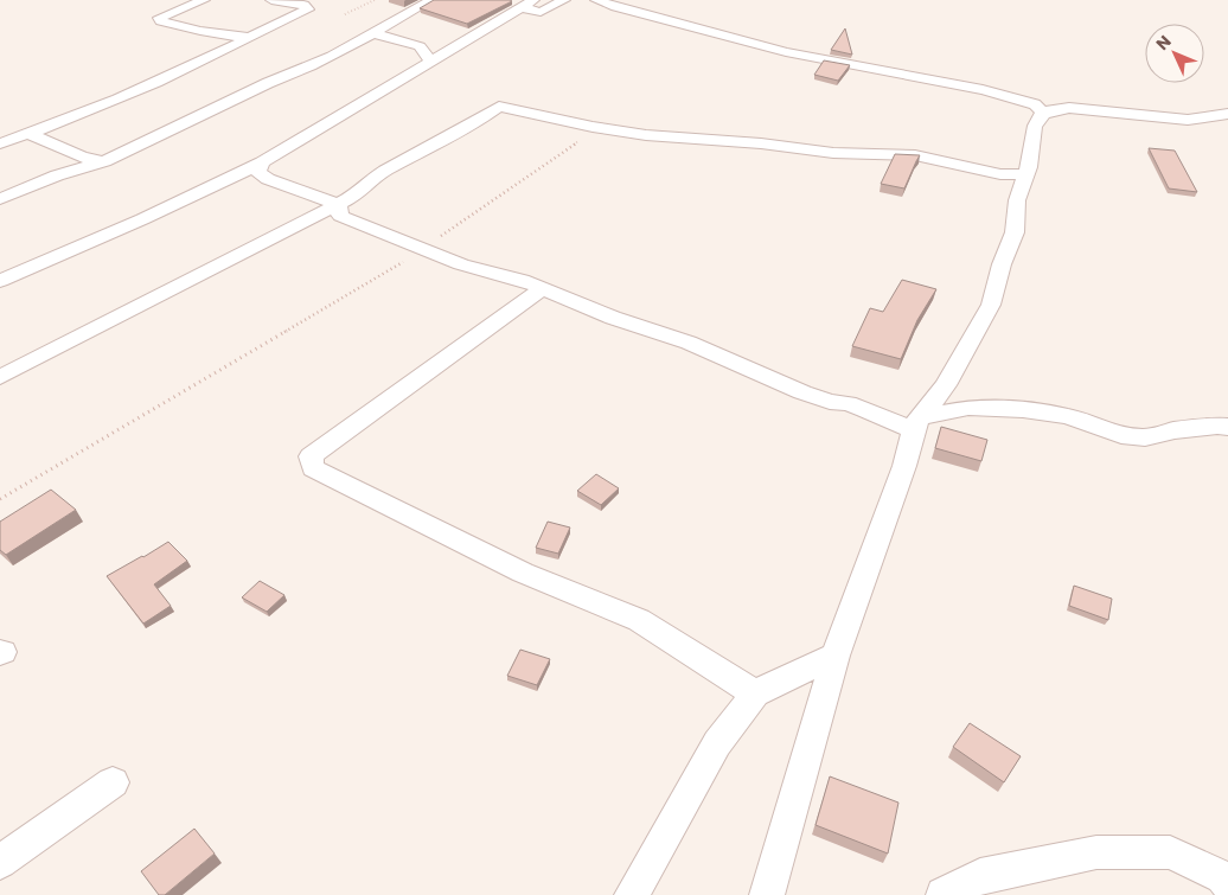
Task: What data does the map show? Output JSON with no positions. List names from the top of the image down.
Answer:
{
  "north": "top left"
}
